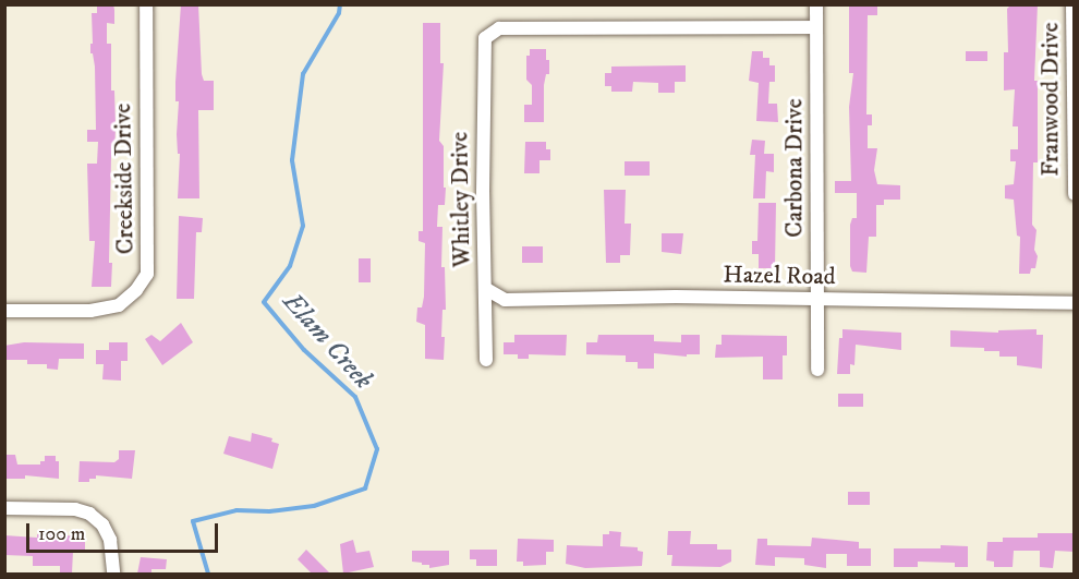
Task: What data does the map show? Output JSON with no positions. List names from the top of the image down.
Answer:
{
  "streets": {
    "street": [
      "Franwood Drive",
      "Carbona Drive",
      "Creekside Drive",
      "Whitley Drive",
      "Hazel Road"
    ]
  },
  "crossings": [
    ["Carbona Drive", "Whitley Drive"],
    ["Carbona Drive", "Hazel Road"],
    ["Whitley Drive", "Hazel Road"]
  ],
  "water": ["Elam Creek"],
  "scale_bar": "100 m"
}
